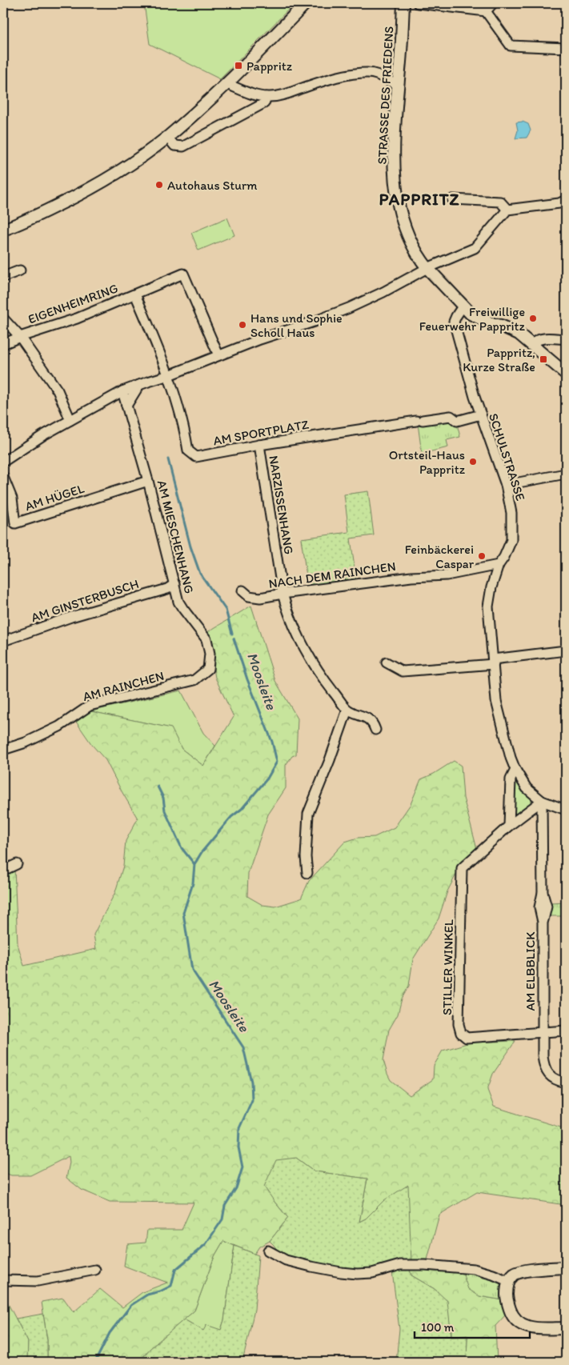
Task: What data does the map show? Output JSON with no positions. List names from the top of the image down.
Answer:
{
  "streets": {
    "street": [
      "STRASSE DES FRIEDENS",
      "EIGENHEIMRING",
      "AM SPORTPLATZ",
      "SCHULSTRASSE",
      "AM HÜGEL",
      "NARZISSENHANG",
      "AM MIESCHENHANG",
      "NACH DEM RAINCHEN",
      "AM GINSTERBUSCH",
      "AM RAINCHEN",
      "STILLER WINKEL",
      "AM ELBBLICK"
    ]
  },
  "crossings": [
    ["STRASSE DES FRIEDENS", "SCHULSTRASSE"],
    ["EIGENHEIMRING", "AM SPORTPLATZ"],
    ["AM SPORTPLATZ", "SCHULSTRASSE"],
    ["AM SPORTPLATZ", "NARZISSENHANG"],
    ["SCHULSTRASSE", "NACH DEM RAINCHEN"],
    ["SCHULSTRASSE", "AM ELBBLICK"],
    ["AM HÜGEL", "AM MIESCHENHANG"],
    ["NARZISSENHANG", "NACH DEM RAINCHEN"],
    ["AM MIESCHENHANG", "AM GINSTERBUSCH"],
    ["AM MIESCHENHANG", "AM RAINCHEN"],
    ["STILLER WINKEL", "AM ELBBLICK"]
  ],
  "districts": ["PAPPRITZ"],
  "water": ["Moosleite"],
  "places": {
    "transit": ["Pappritz", "Pappritz, Kurze Straße"],
    "other": [
      "Autohaus Sturm",
      "Freiwillige Feuerwehr Pappritz",
      "Hans und Sophie Scholl Haus",
      "Ortsteil-Haus Pappritz",
      "Feinbäckerei Caspar"
    ]
  },
  "scale_bar": "100 m"
}
